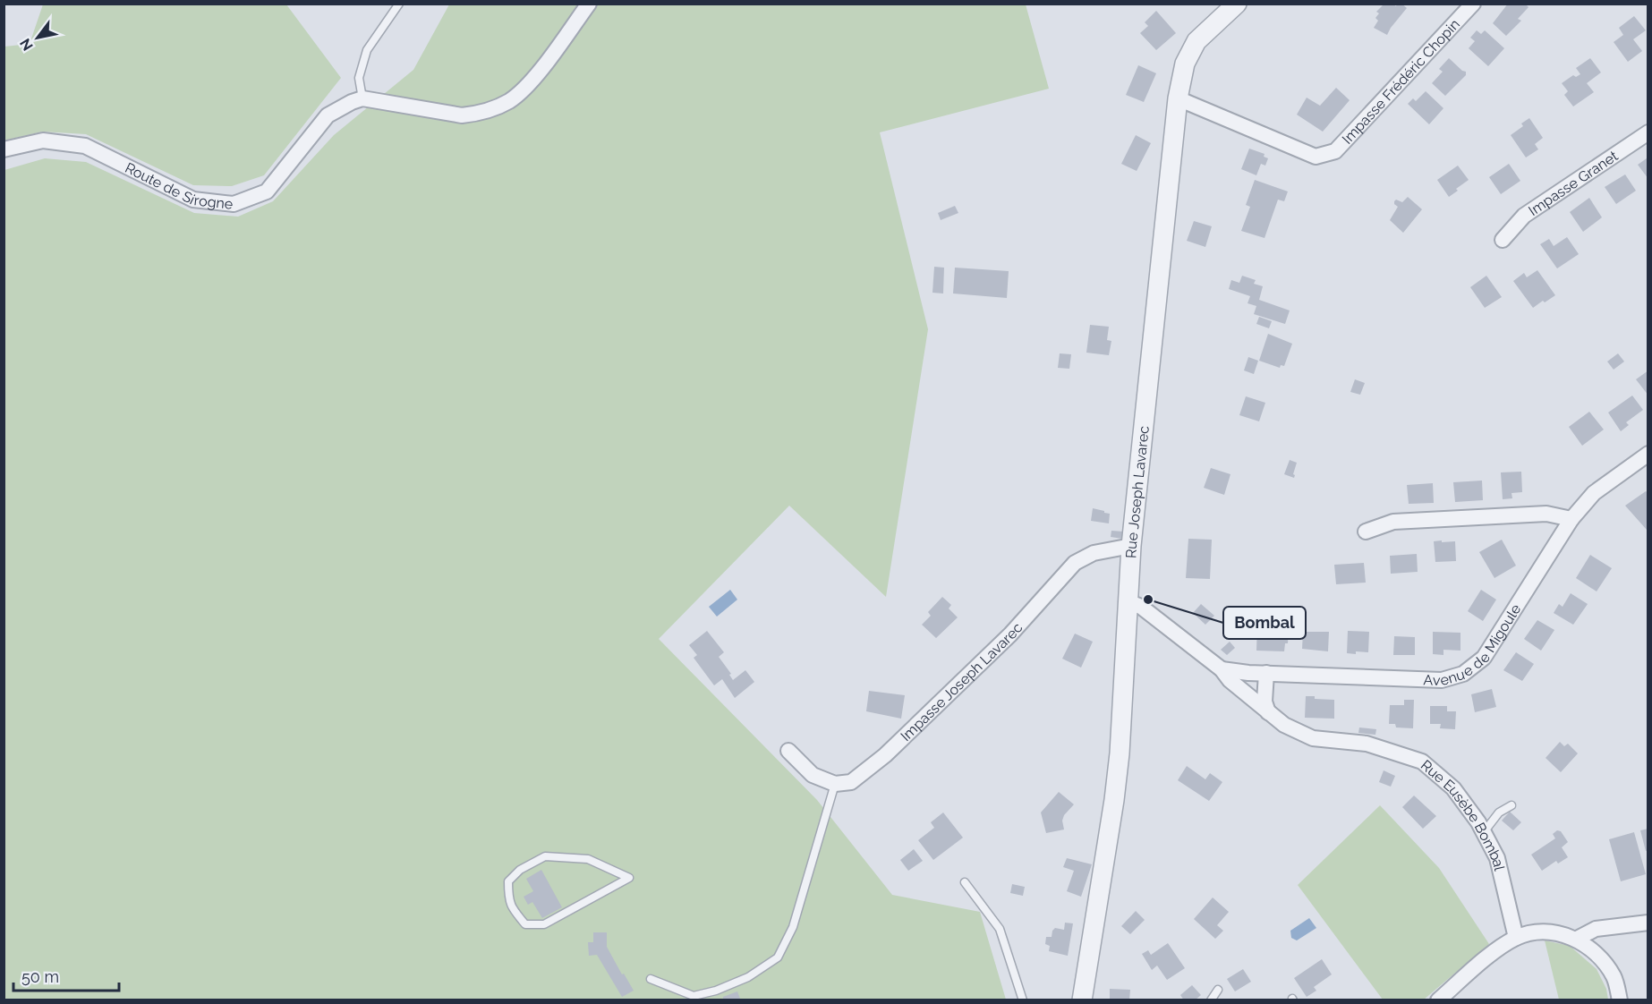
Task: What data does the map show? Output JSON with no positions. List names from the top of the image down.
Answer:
{
  "streets": {
    "street": [
      "Impasse Frédéric Chopin",
      "Route de Sirogne",
      "Impasse Granet",
      "Rue Joseph Lavarec",
      "Avenue de Migoule",
      "Impasse Joseph Lavarec",
      "Rue Eusèbe Bombal"
    ]
  },
  "crossings": [
    ["Impasse Frédéric Chopin", "Rue Joseph Lavarec"],
    ["Rue Joseph Lavarec", "Impasse Joseph Lavarec"],
    ["Rue Joseph Lavarec", "Rue Eusèbe Bombal"],
    ["Avenue de Migoule", "Rue Eusèbe Bombal"]
  ],
  "places": ["Bombal"],
  "scale_bar": "50 m",
  "north": "bottom left"
}
